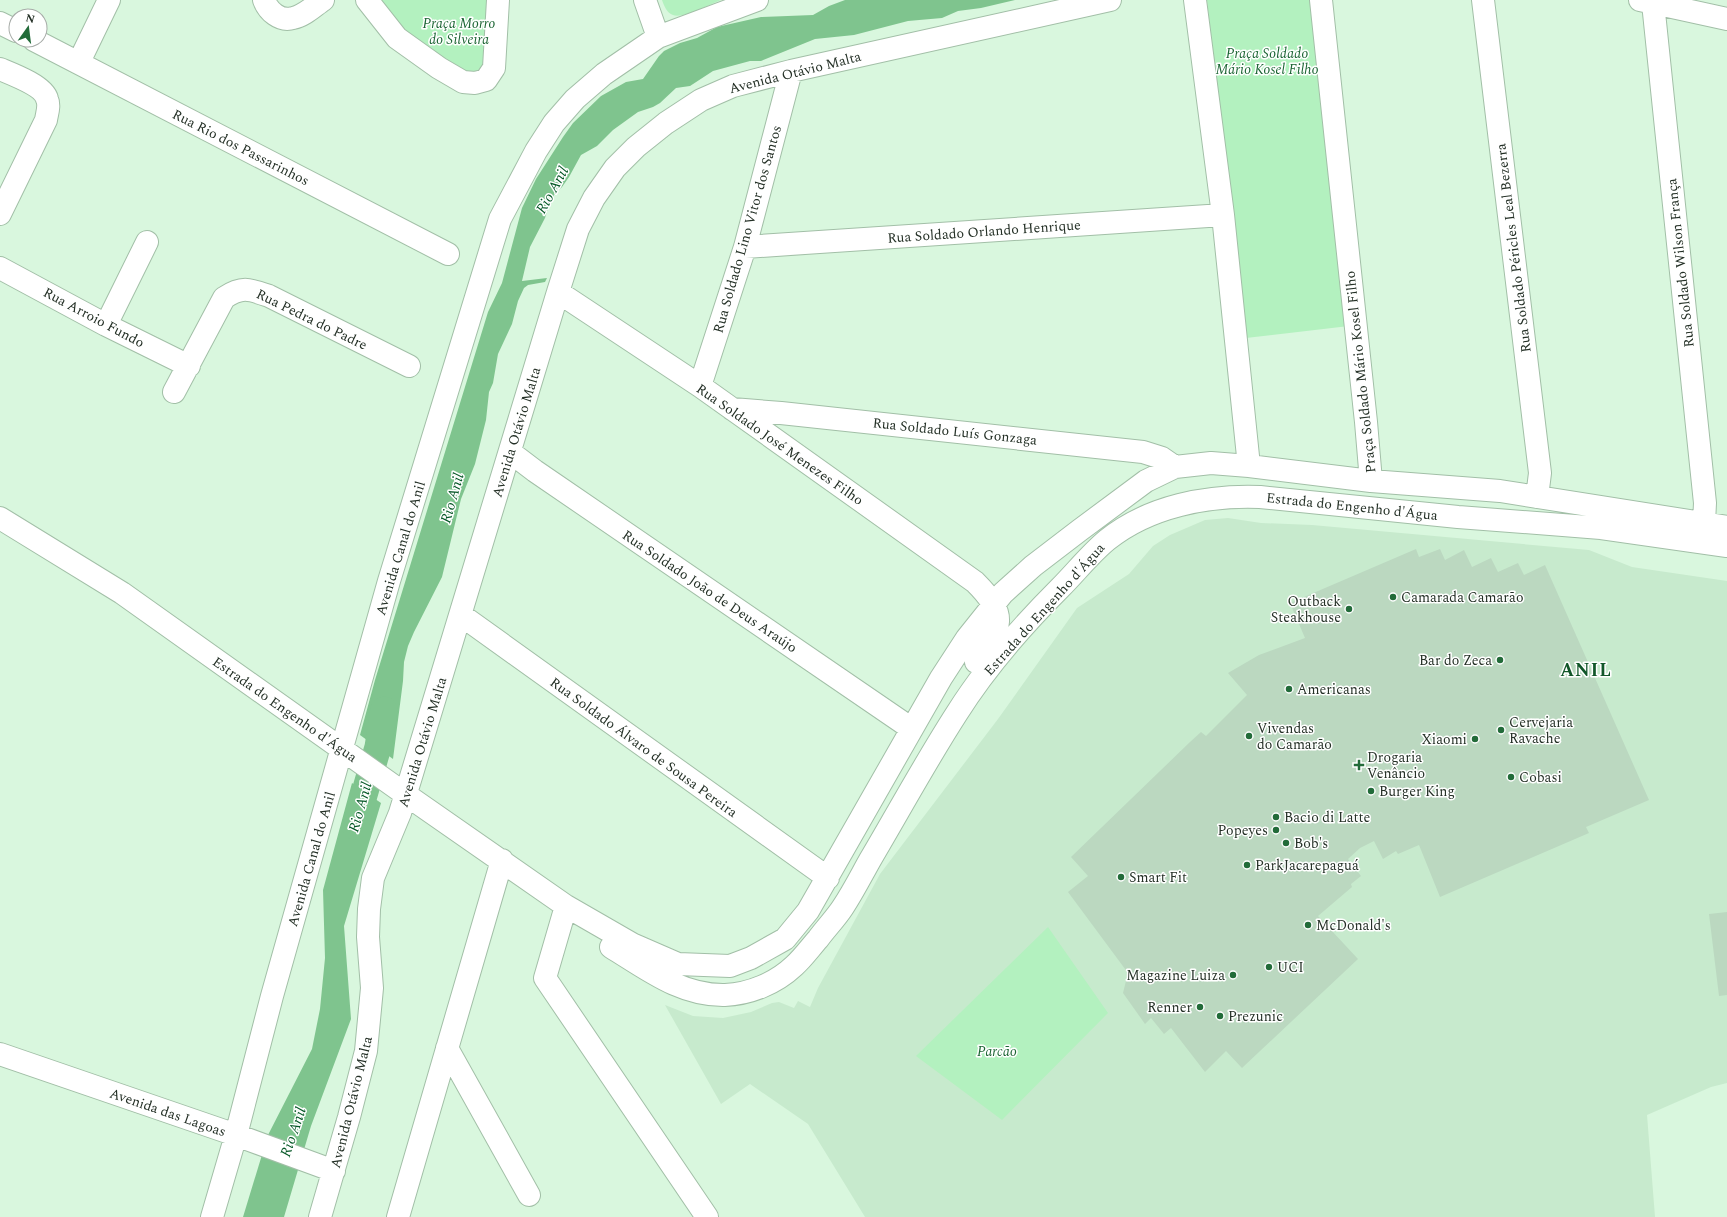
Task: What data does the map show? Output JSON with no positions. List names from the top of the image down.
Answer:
{
  "streets": {
    "street": [
      "Avenida Otávio Malta",
      "Rua Rio dos Passarinhos",
      "Rua Soldado Lino Vitor dos Santos",
      "Rua Soldado Orlando Henrique",
      "Rua Soldado Péricles Leal Bezerra",
      "Rua Soldado Wilson França",
      "Rua Arroio Fundo",
      "Rua Pedra do Padre",
      "Praça Soldado Mário Kosel Filho",
      "Rua Soldado Luís Gonzaga",
      "Rua Soldado José Menezes Filho",
      "Estrada do Engenho d'Água",
      "Avenida Canal do Anil",
      "Rua Soldado João de Deus Araújo",
      "Rua Soldado Álvaro de Sousa Pereira",
      "Avenida das Lagoas"
    ]
  },
  "crossings": [
    ["Avenida Otávio Malta", "Rua Soldado Lino Vitor dos Santos"],
    ["Avenida Otávio Malta", "Rua Soldado José Menezes Filho"],
    ["Avenida Otávio Malta", "Estrada do Engenho d'Água"],
    ["Avenida Otávio Malta", "Rua Soldado João de Deus Araújo"],
    ["Avenida Otávio Malta", "Rua Soldado Álvaro de Sousa Pereira"],
    ["Avenida Otávio Malta", "Avenida das Lagoas"],
    ["Rua Soldado Lino Vitor dos Santos", "Rua Soldado Orlando Henrique"],
    ["Rua Soldado Lino Vitor dos Santos", "Rua Soldado José Menezes Filho"],
    ["Rua Soldado Péricles Leal Bezerra", "Estrada do Engenho d'Água"],
    ["Rua Soldado Wilson França", "Estrada do Engenho d'Água"],
    ["Rua Arroio Fundo", "Rua Pedra do Padre"],
    ["Praça Soldado Mário Kosel Filho", "Estrada do Engenho d'Água"],
    ["Rua Soldado Luís Gonzaga", "Rua Soldado José Menezes Filho"],
    ["Rua Soldado Luís Gonzaga", "Estrada do Engenho d'Água"],
    ["Rua Soldado José Menezes Filho", "Estrada do Engenho d'Água"],
    ["Estrada do Engenho d'Água", "Avenida Canal do Anil"],
    ["Estrada do Engenho d'Água", "Rua Soldado João de Deus Araújo"],
    ["Estrada do Engenho d'Água", "Rua Soldado Álvaro de Sousa Pereira"],
    ["Avenida Canal do Anil", "Avenida das Lagoas"]
  ],
  "districts": ["ANIL"],
  "water": ["Rio Anil"],
  "parks": ["Praça Morro do Silveira", "Praça Soldado Mário Kosel Filho", "Parcão"],
  "places": {
    "other": [
      "Camarada Camarão",
      "Outback Steakhouse",
      "Bar do Zeca",
      "Americanas",
      "Cervejaria Ravache",
      "Vivendas do Camarão",
      "Xiaomi",
      "Cobasi",
      "Burger King",
      "Bacio di Latte",
      "Popeyes",
      "Bob's",
      "ParkJacarepaguá",
      "Smart Fit",
      "McDonald's",
      "UCI",
      "Magazine Luiza",
      "Renner",
      "Prezunic"
    ],
    "health": ["Drogaria Venâncio"]
  },
  "north": "top"
}
